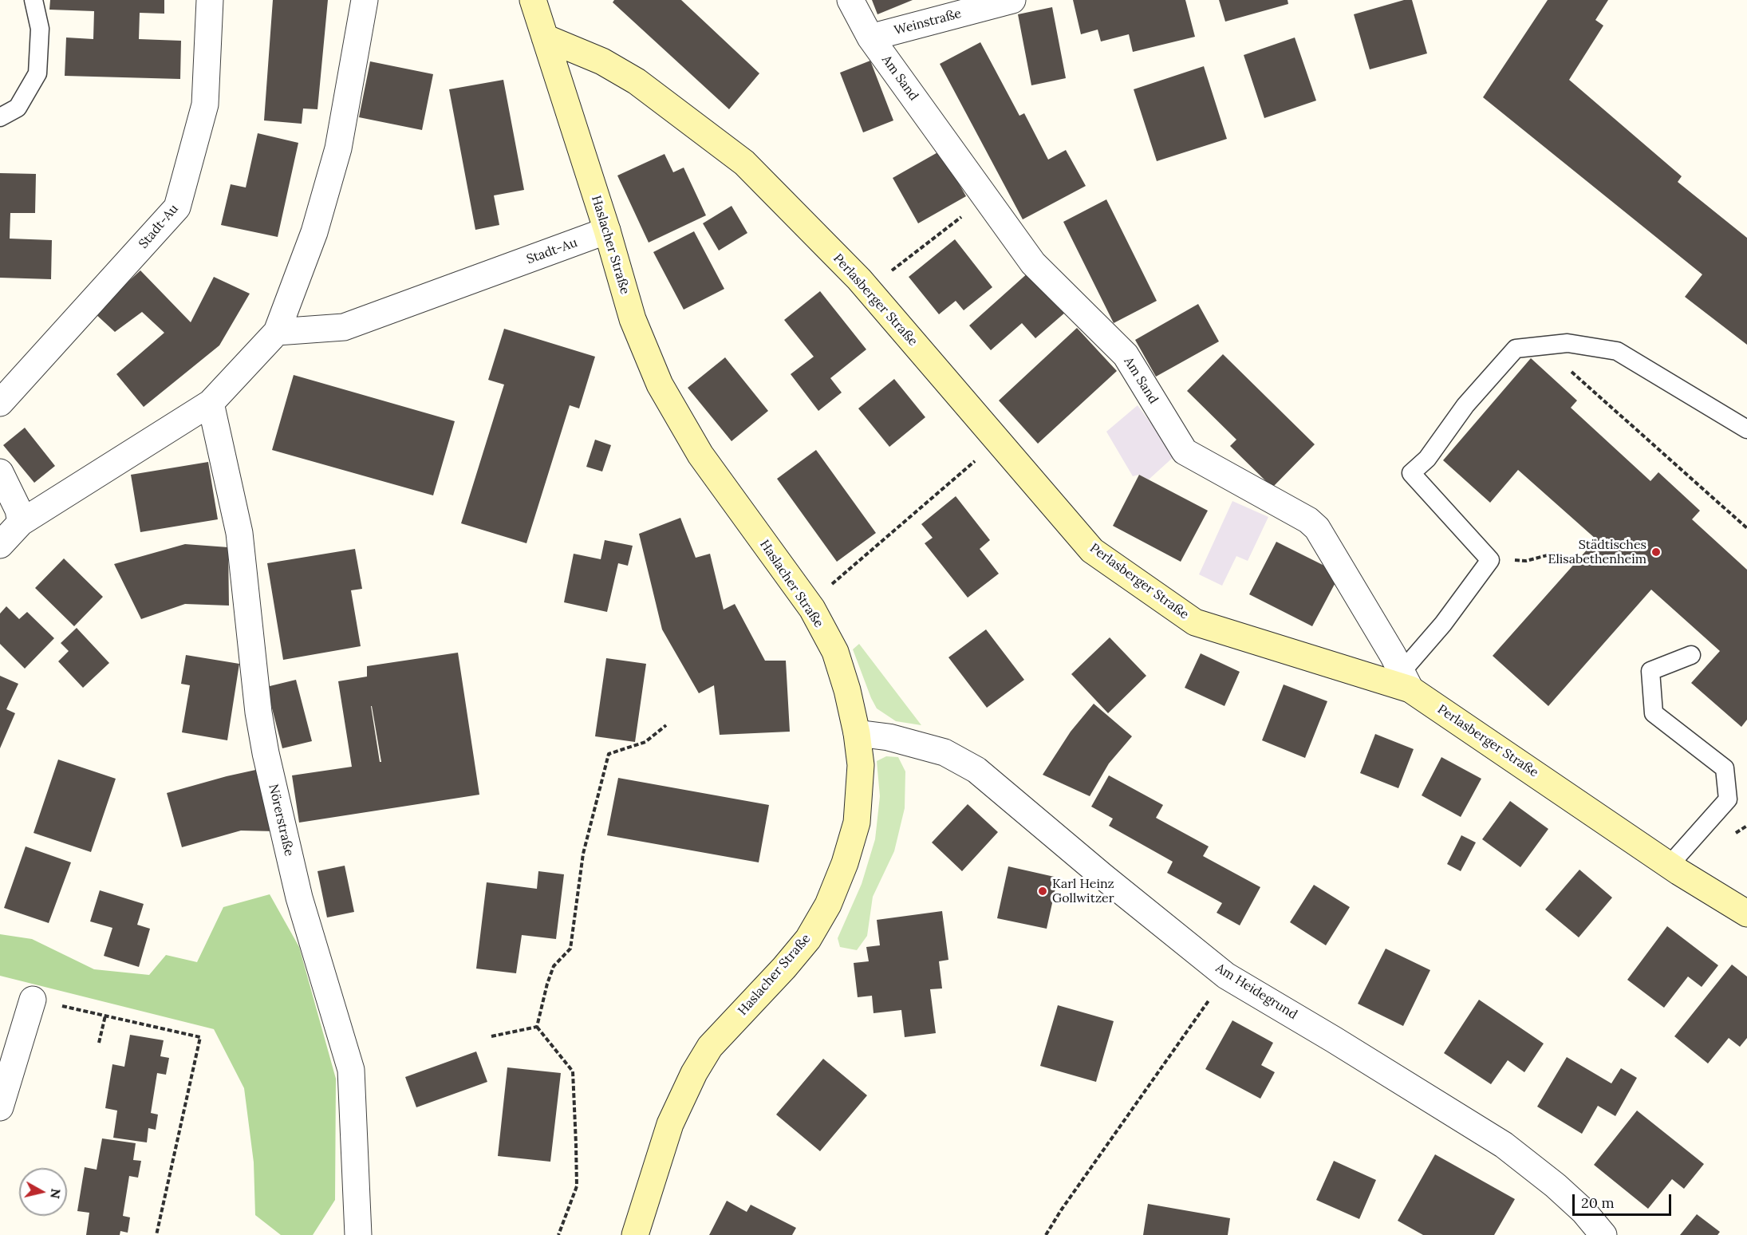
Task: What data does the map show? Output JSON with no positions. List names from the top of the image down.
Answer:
{
  "streets": {
    "street": [
      "Weinstraße",
      "Am Sand",
      "Stadt-Au",
      "Haslacher Straße",
      "Perlasberger Straße",
      "Nörerstraße",
      "Am Heidegrund"
    ]
  },
  "crossings": [
    ["Weinstraße", "Am Sand"],
    ["Am Sand", "Perlasberger Straße"],
    ["Stadt-Au", "Haslacher Straße"],
    ["Haslacher Straße", "Perlasberger Straße"],
    ["Haslacher Straße", "Am Heidegrund"]
  ],
  "places": ["Städtisches Elisabethenheim", "Karl Heinz Gollwitzer"],
  "scale_bar": "20 m",
  "north": "right"
}
